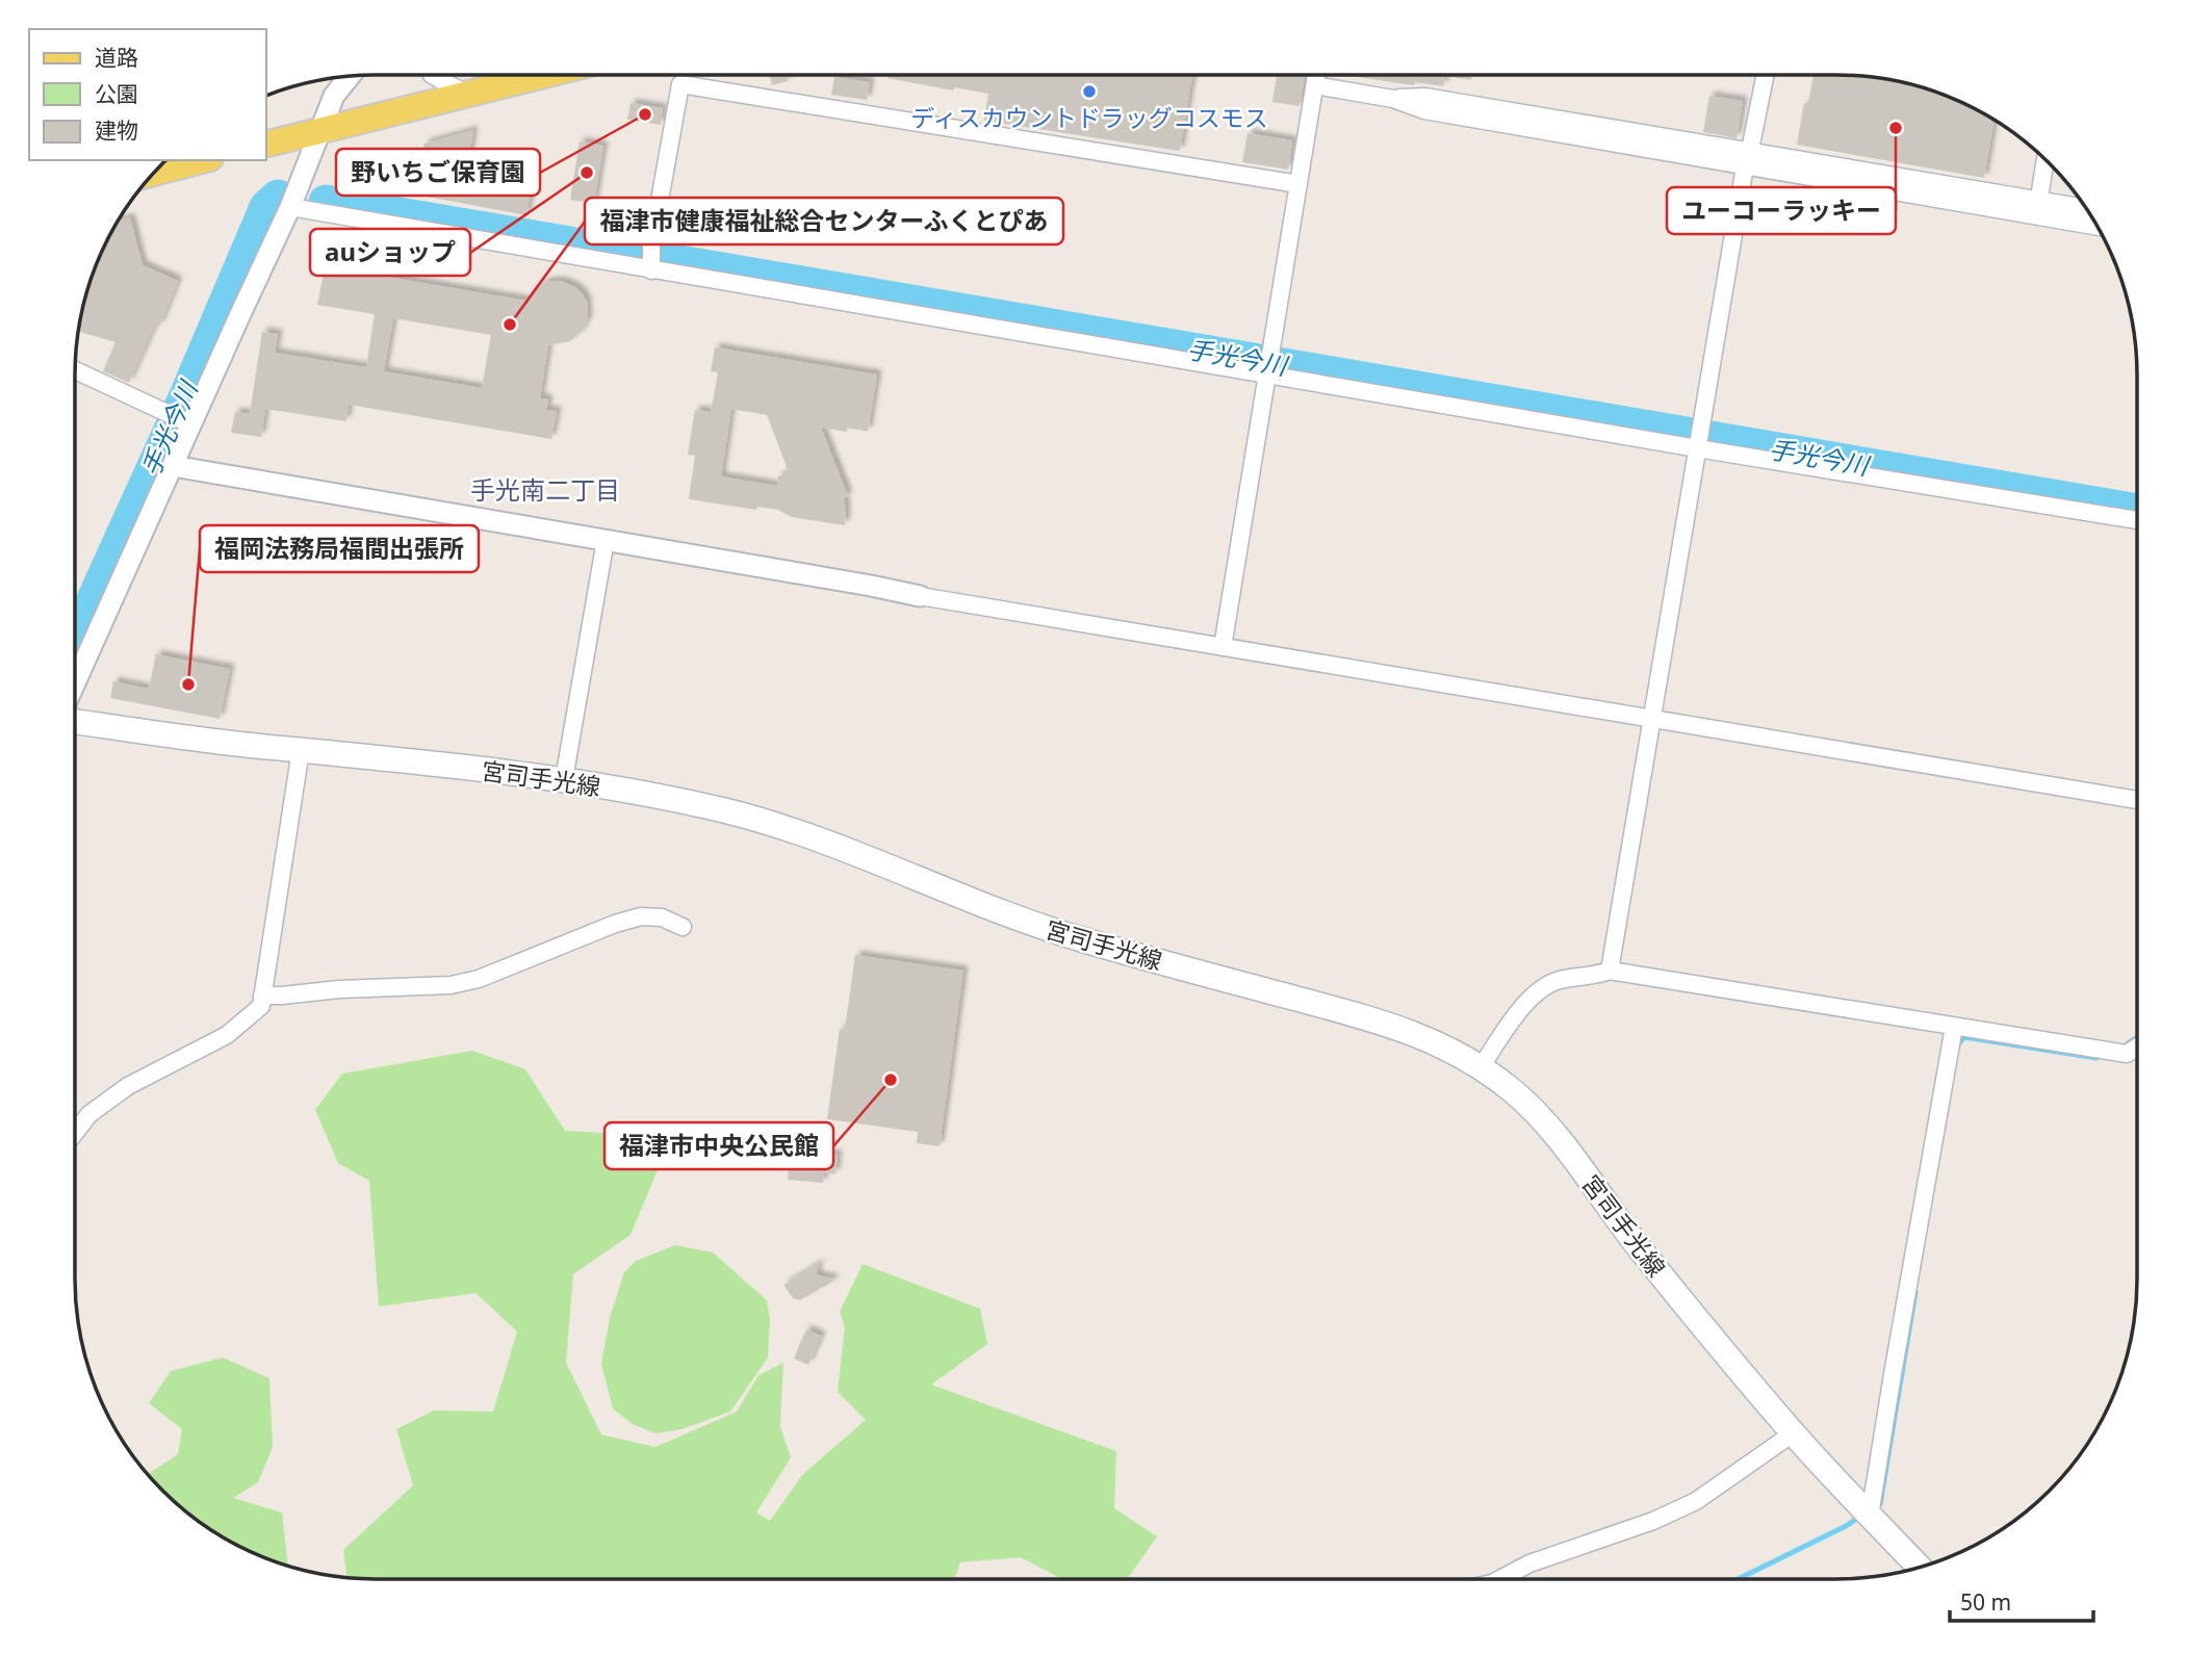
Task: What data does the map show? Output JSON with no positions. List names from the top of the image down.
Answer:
{
  "streets": {
    "main road": ["宮司手光線"]
  },
  "districts": ["手光南二丁目"],
  "water": ["手光今川"],
  "places": [
    "ディスカウントドラッグコスモス",
    "野いちご保育園",
    "ユーコーラッキー",
    "auショップ",
    "福津市健康福祉総合センターふくとぴあ",
    "福岡法務局福間出張所",
    "福津市中央公民館"
  ],
  "legend": ["道路", "公園", "建物"],
  "scale_bar": "50 m"
}
